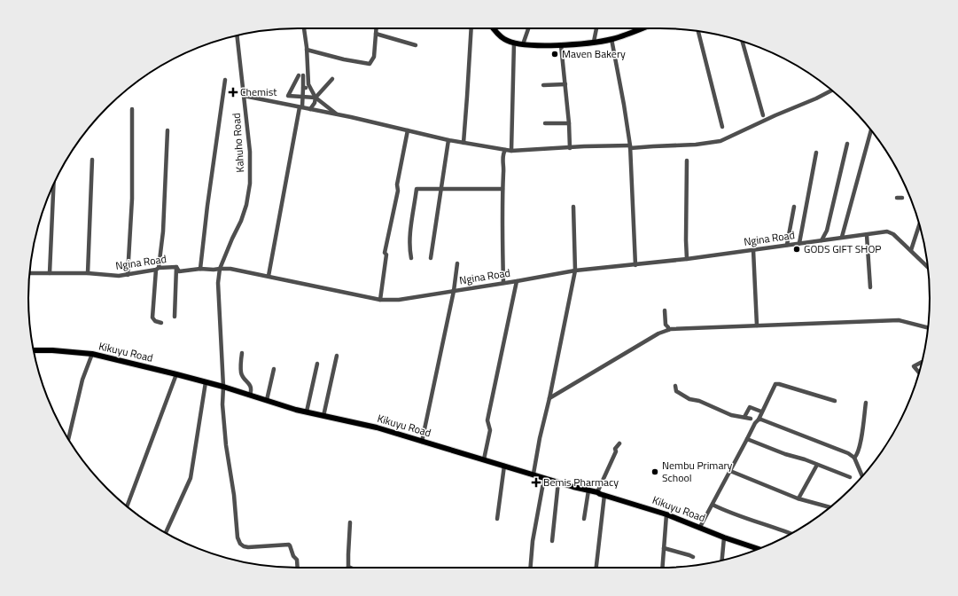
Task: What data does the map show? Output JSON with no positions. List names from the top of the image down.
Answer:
{
  "streets": {
    "main road": ["Kikuyu Road"],
    "street": ["Kahuho Road", "Ngina Road"]
  },
  "crossings": [
    ["Kahuho Road", "Ngina Road"],
    ["Kahuho Road", "Kikuyu Road"]
  ],
  "places": {
    "other": ["Maven Bakery", "GODS GIFT SHOP", "Nembu Primary School"],
    "health": ["Chemist", "Bemis Pharmacy"]
  }
}
